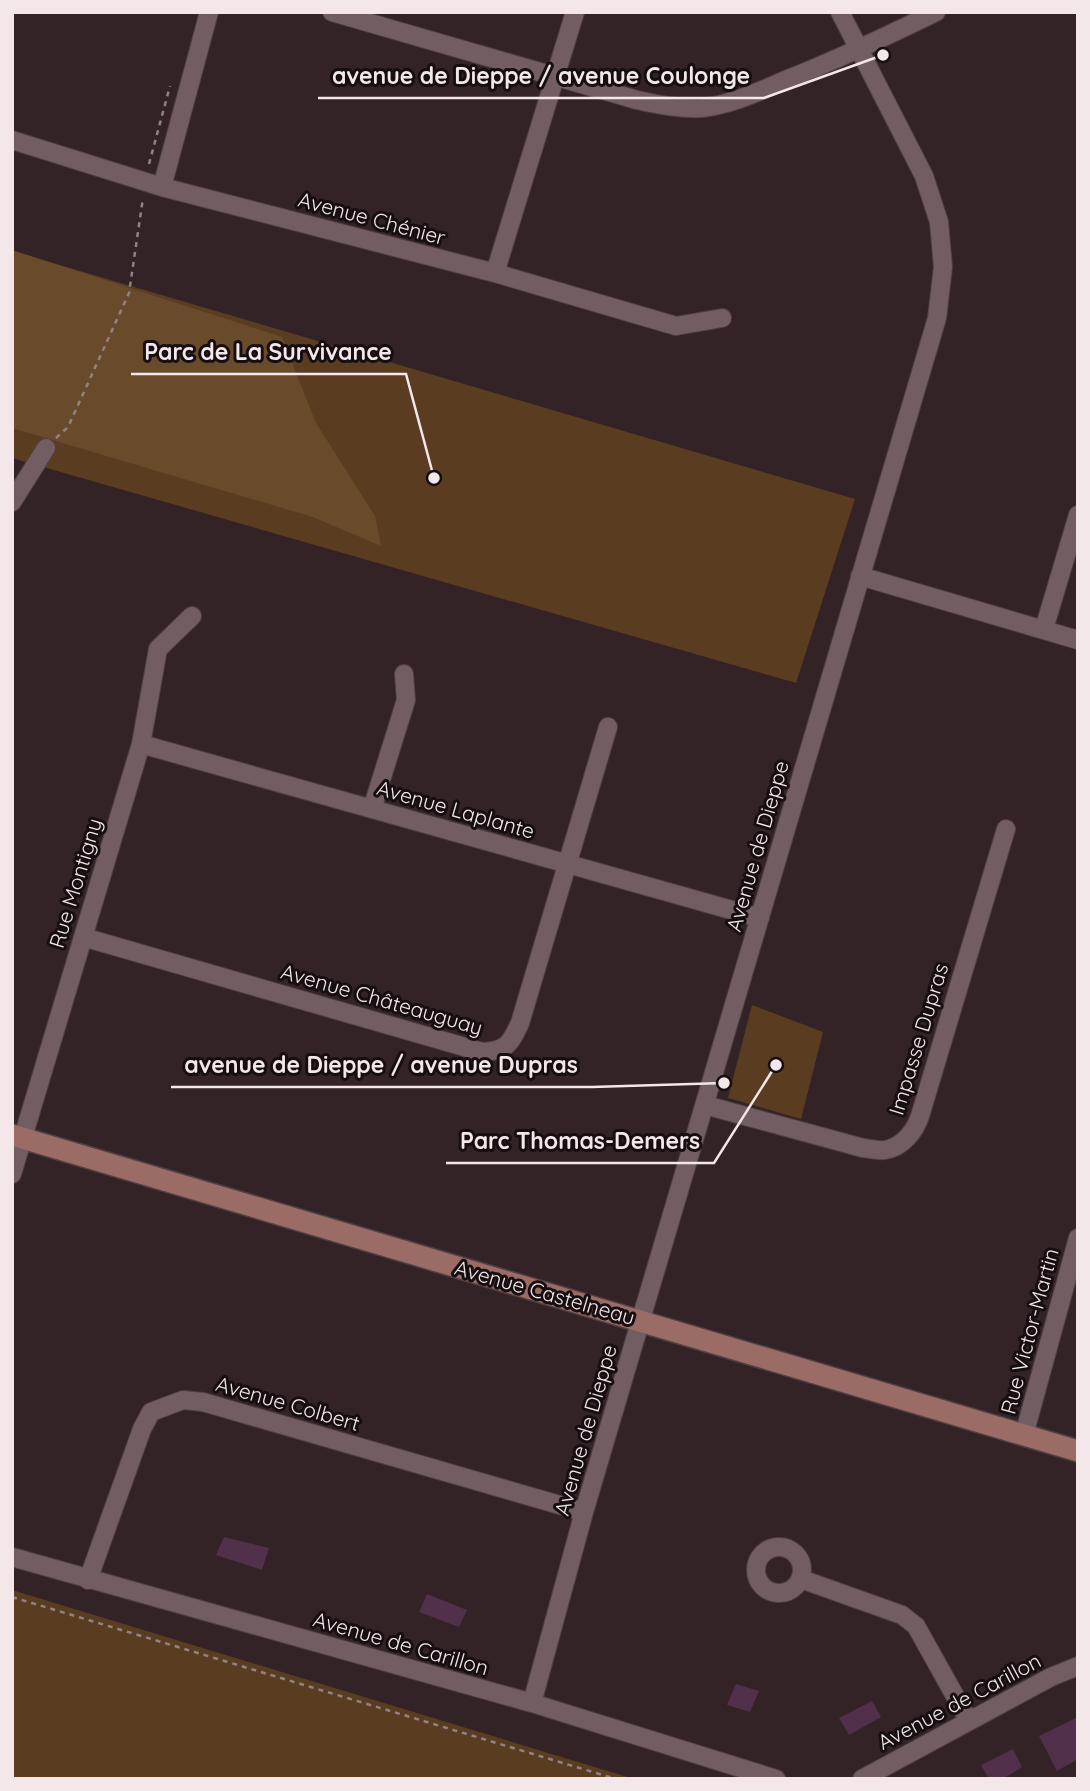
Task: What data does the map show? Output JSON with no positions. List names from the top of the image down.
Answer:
{
  "streets": {
    "street": [
      "Avenue Chénier",
      "Avenue Laplante",
      "Avenue de Dieppe",
      "Rue Montigny",
      "Avenue Châteauguay",
      "Impasse Dupras",
      "Avenue Castelneau",
      "Rue Victor-Martin",
      "Avenue Colbert",
      "Avenue de Carillon"
    ]
  },
  "crossings": [
    ["Avenue Laplante", "Avenue de Dieppe"],
    ["Avenue Laplante", "Rue Montigny"],
    ["Avenue Laplante", "Avenue Châteauguay"],
    ["Avenue de Dieppe", "Impasse Dupras"],
    ["Avenue de Dieppe", "Avenue Castelneau"],
    ["Avenue de Dieppe", "Avenue Colbert"],
    ["Avenue de Dieppe", "Avenue de Carillon"],
    ["Rue Montigny", "Avenue Châteauguay"],
    ["Rue Montigny", "Avenue Castelneau"],
    ["Avenue Castelneau", "Rue Victor-Martin"],
    ["Avenue Colbert", "Avenue de Carillon"]
  ],
  "places": [
    "avenue de Dieppe / avenue Coulonge",
    "Parc de La Survivance",
    "Parc Thomas-Demers",
    "avenue de Dieppe / avenue Dupras"
  ]
}
